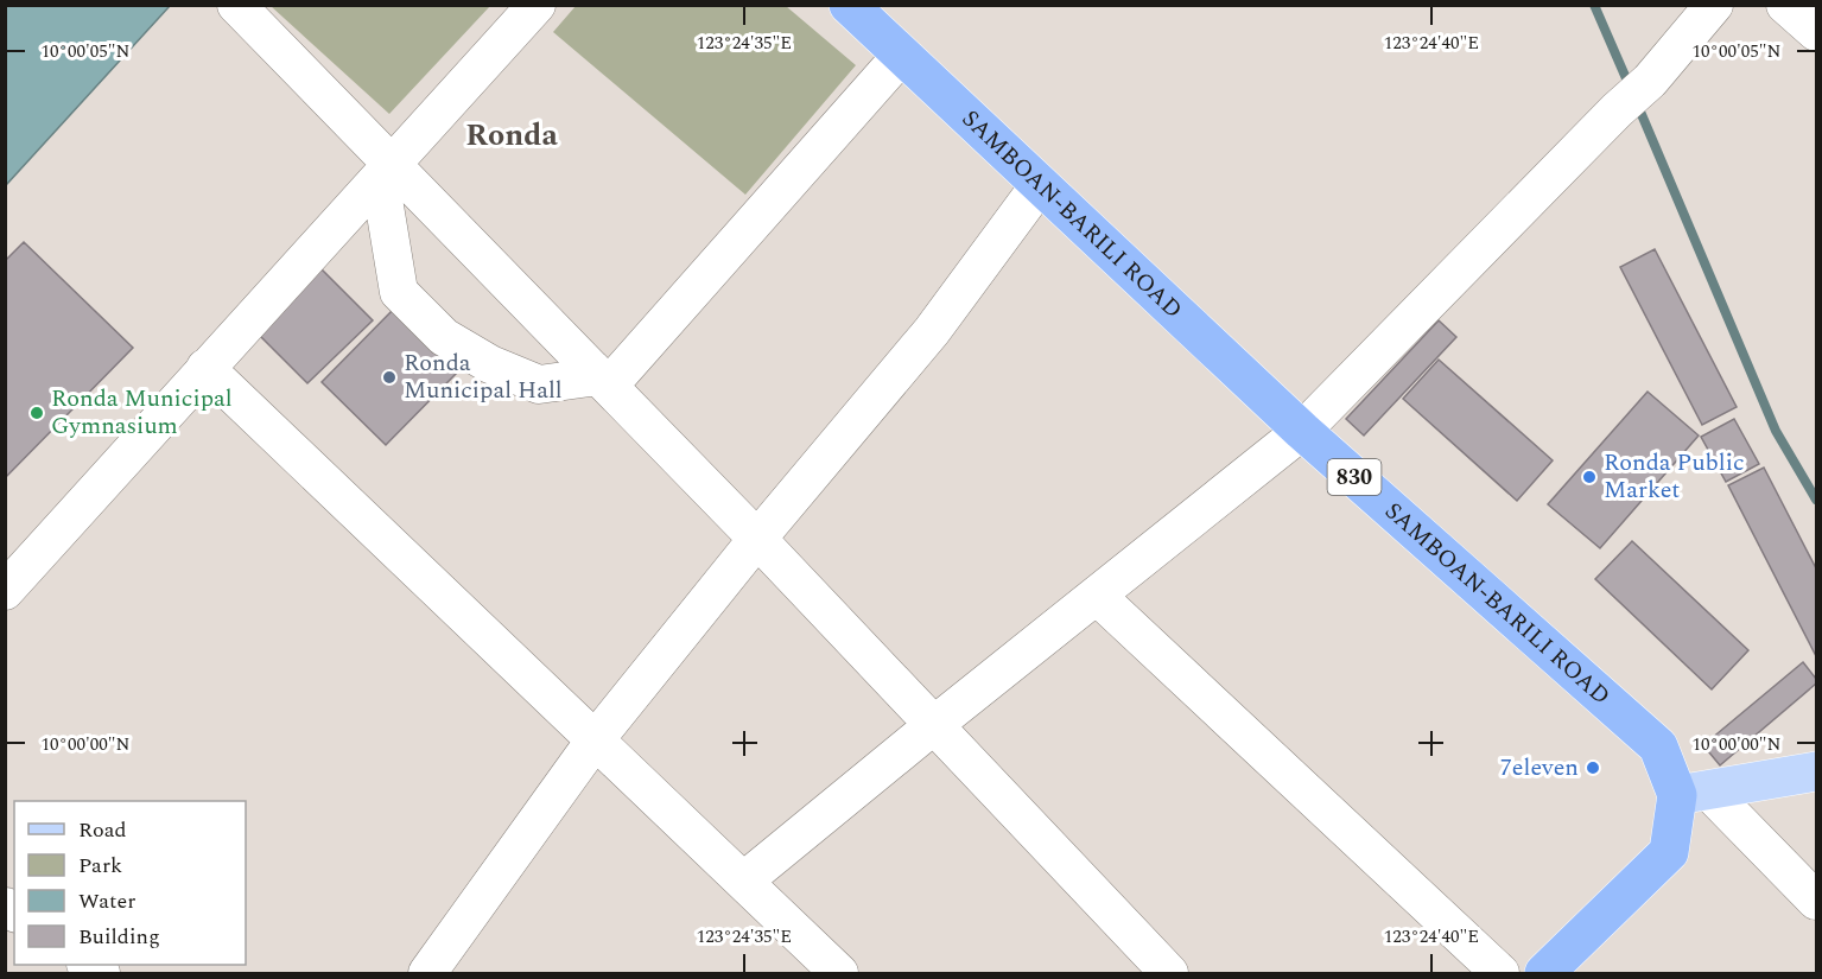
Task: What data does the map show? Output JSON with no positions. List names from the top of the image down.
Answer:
{
  "streets": {
    "highway": ["SAMBOAN-BARILI ROAD", "830"]
  },
  "districts": ["Ronda"],
  "places": [
    "Ronda Municipal Hall",
    "Ronda Municipal Gymnasium",
    "Ronda Public Market",
    "7eleven"
  ],
  "legend": [
    "Road",
    "Park",
    "Water",
    "Building"
  ],
  "coordinates": [
    "123°24'35\"E",
    "123°24'40\"E",
    "10°00'05\"N",
    "10°00'00\"N"
  ]
}
